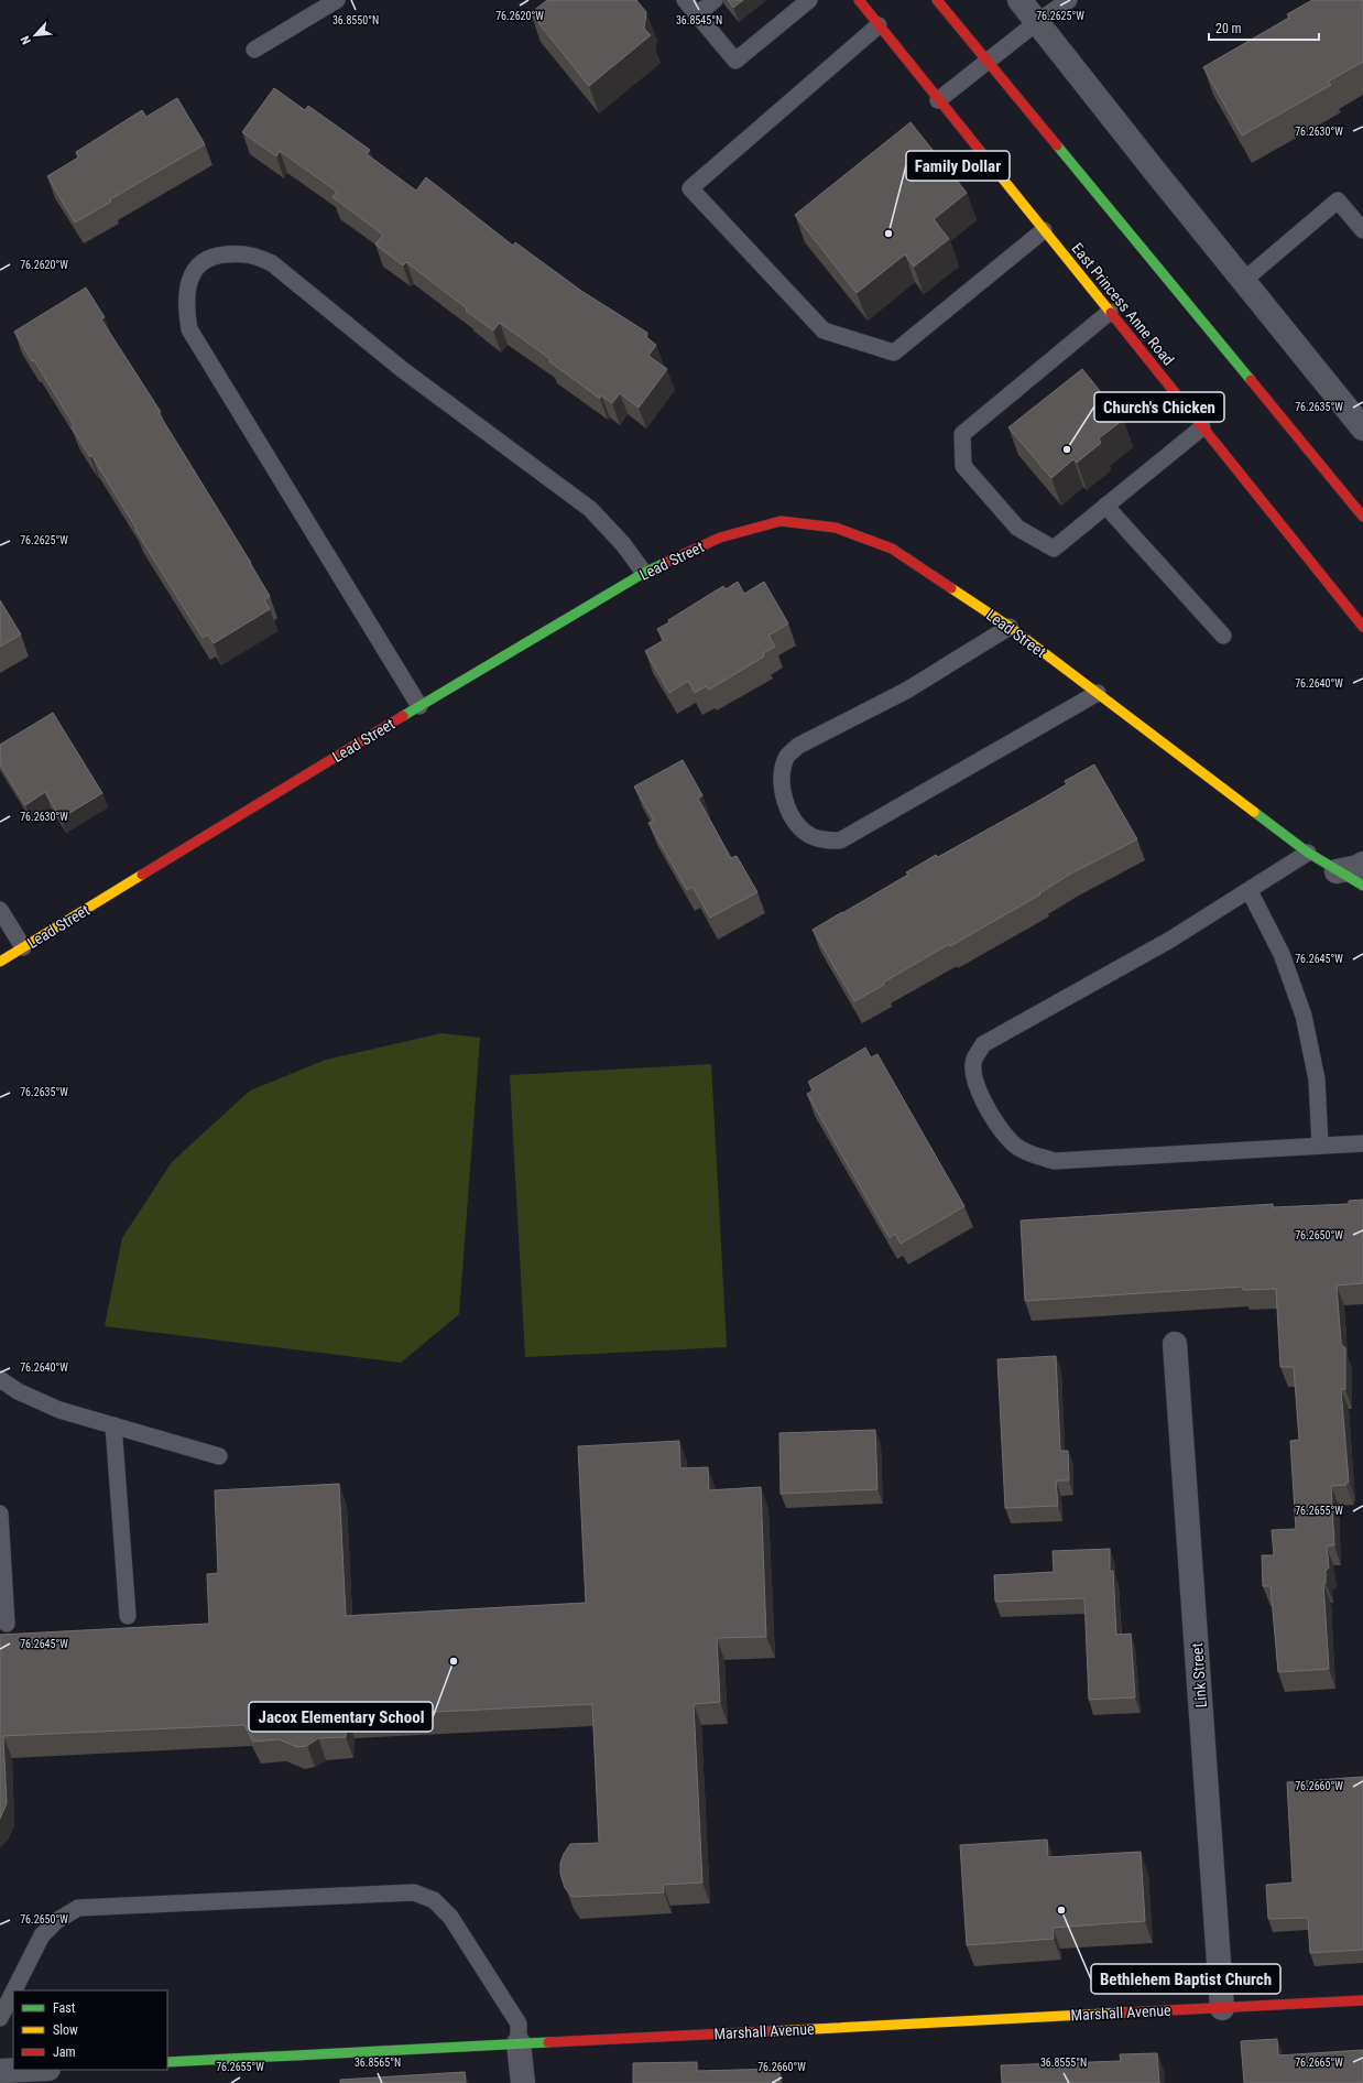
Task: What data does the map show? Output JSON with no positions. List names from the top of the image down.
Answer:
{
  "streets": {
    "street": [
      "East Princess Anne Road",
      "Lead Street",
      "Link Street",
      "Marshall Avenue"
    ]
  },
  "crossings": [
    ["Link Street", "Marshall Avenue"]
  ],
  "places": [
    "Family Dollar",
    "Church's Chicken",
    "Jacox Elementary School",
    "Bethlehem Baptist Church"
  ],
  "legend": ["Fast", "Slow", "Jam"],
  "scale_bar": "20 m",
  "north": "bottom left",
  "coordinates": [
    "76.2620°W",
    "76.2625°W",
    "36.8550°N",
    "36.8545°N",
    "76.2630°W",
    "76.2635°W",
    "76.2640°W",
    "76.2645°W",
    "76.2650°W",
    "76.2655°W",
    "76.2660°W",
    "36.8565°N",
    "36.8555°N",
    "76.2665°W"
  ]
}
